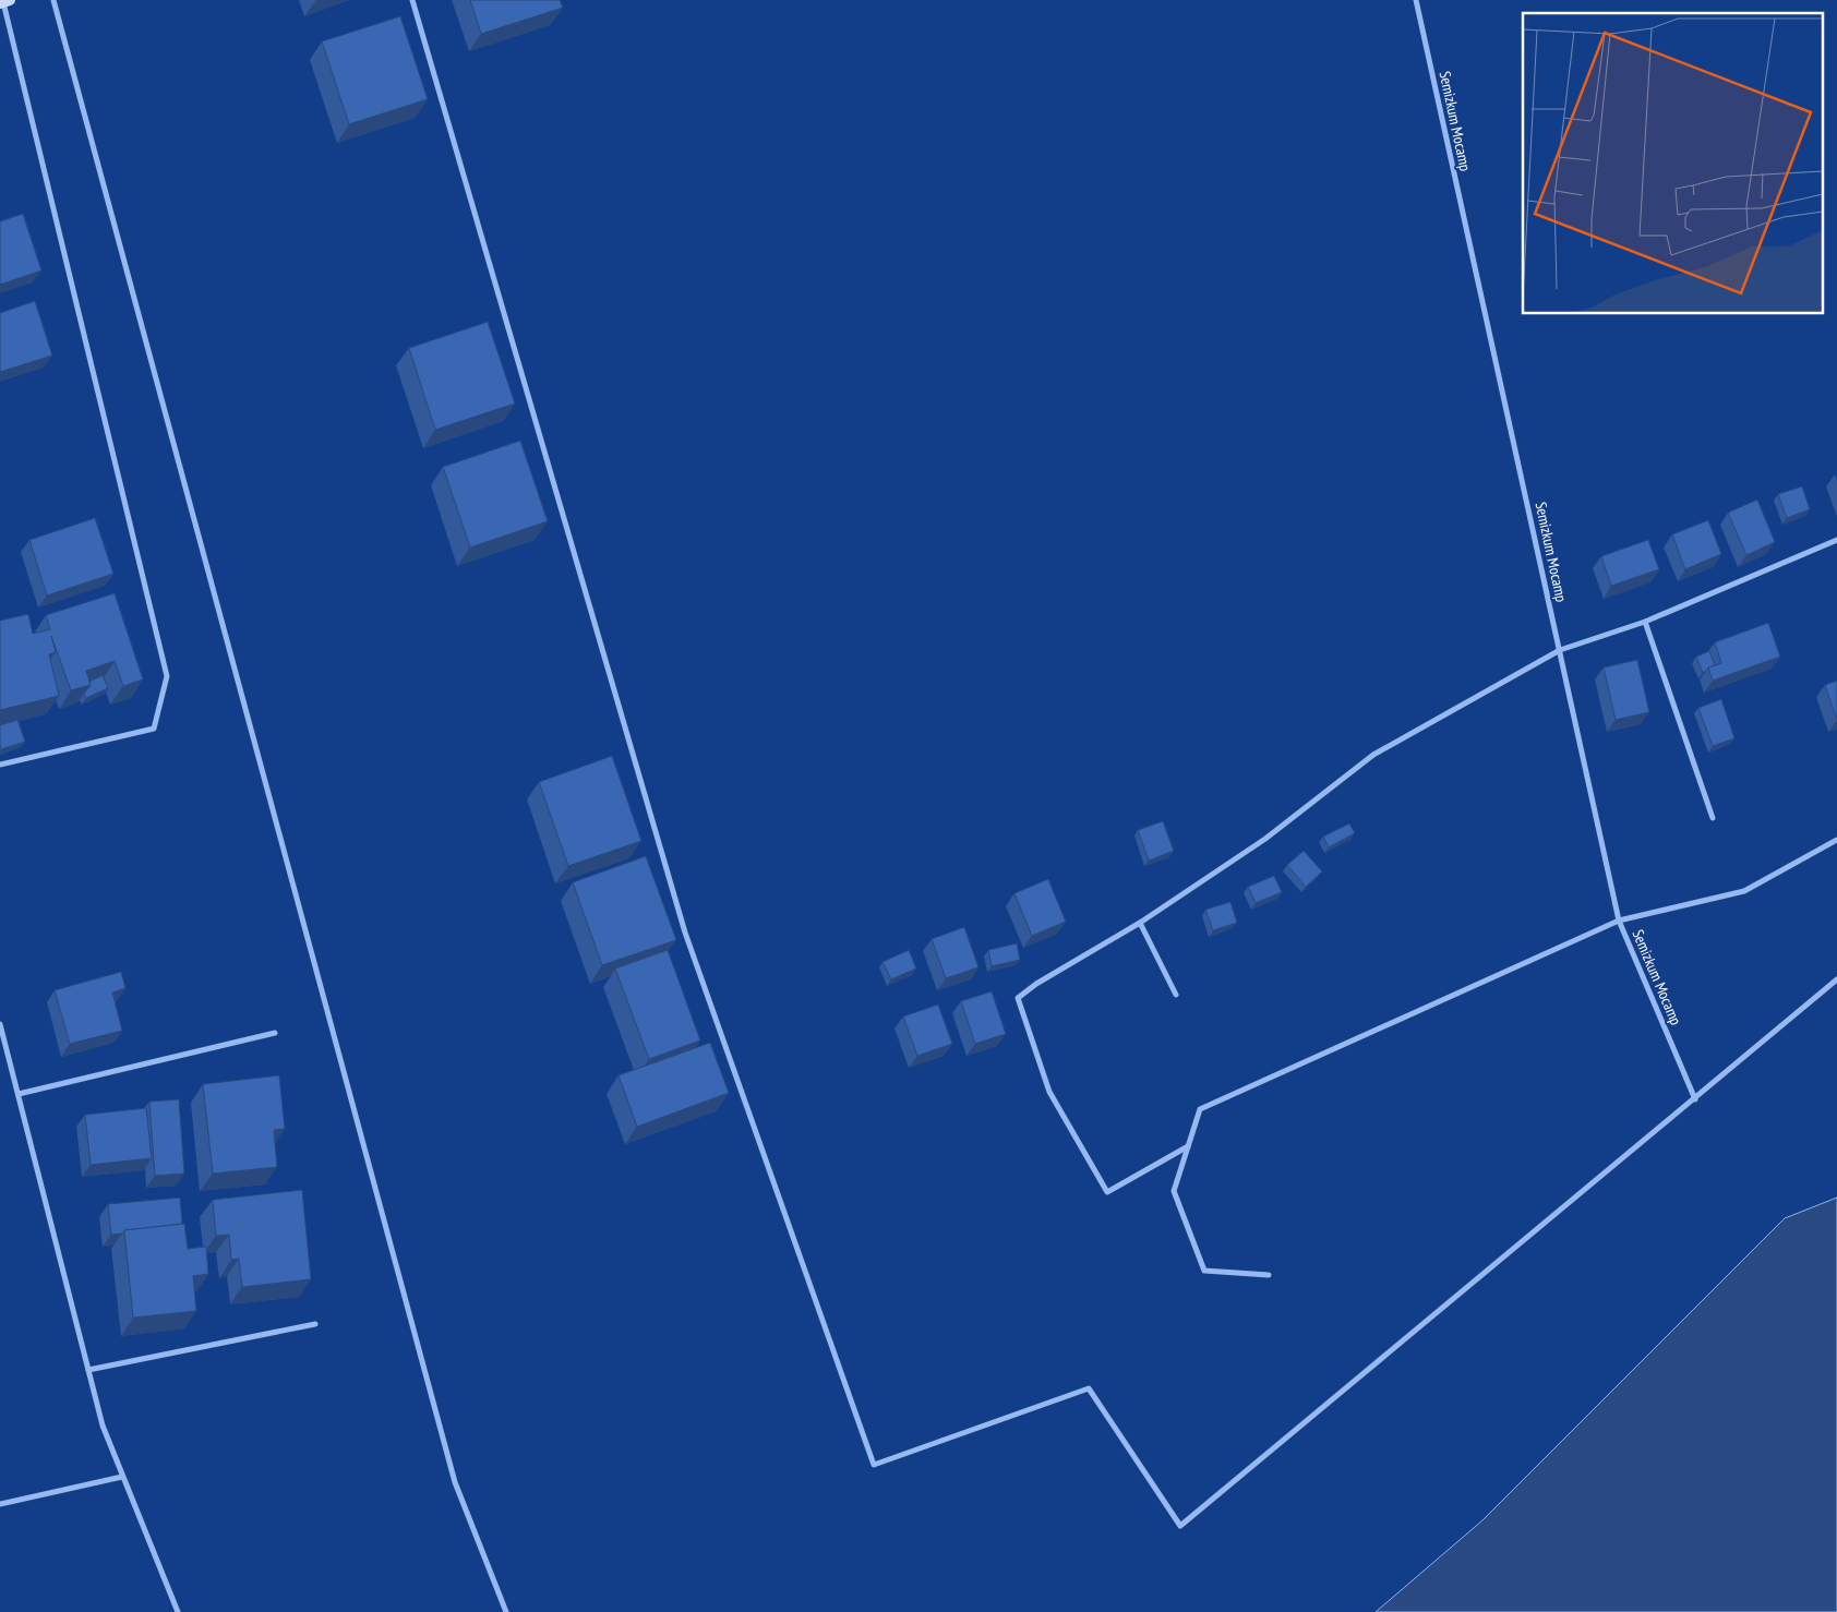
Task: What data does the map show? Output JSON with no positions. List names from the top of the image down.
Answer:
{
  "streets": {
    "street": ["Semizkum Mocamp"]
  }
}
